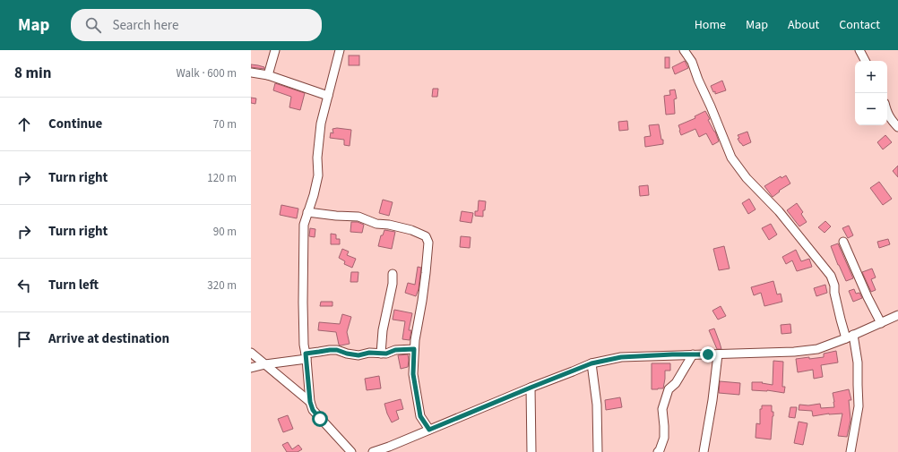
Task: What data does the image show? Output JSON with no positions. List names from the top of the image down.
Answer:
{
  "page": {
    "header": "Map",
    "search": "Search here",
    "nav": [
      "Home",
      "Map",
      "About",
      "Contact"
    ],
    "heading": ["8 min", "Walk · 600 m"],
    "map_buttons": ["+", "−"],
    "list": [
      ["Continue", "70 m"],
      ["Turn right", "120 m"],
      ["Turn right", "90 m"],
      ["Turn left", "320 m"],
      "Arrive at destination"
    ]
  }
}
